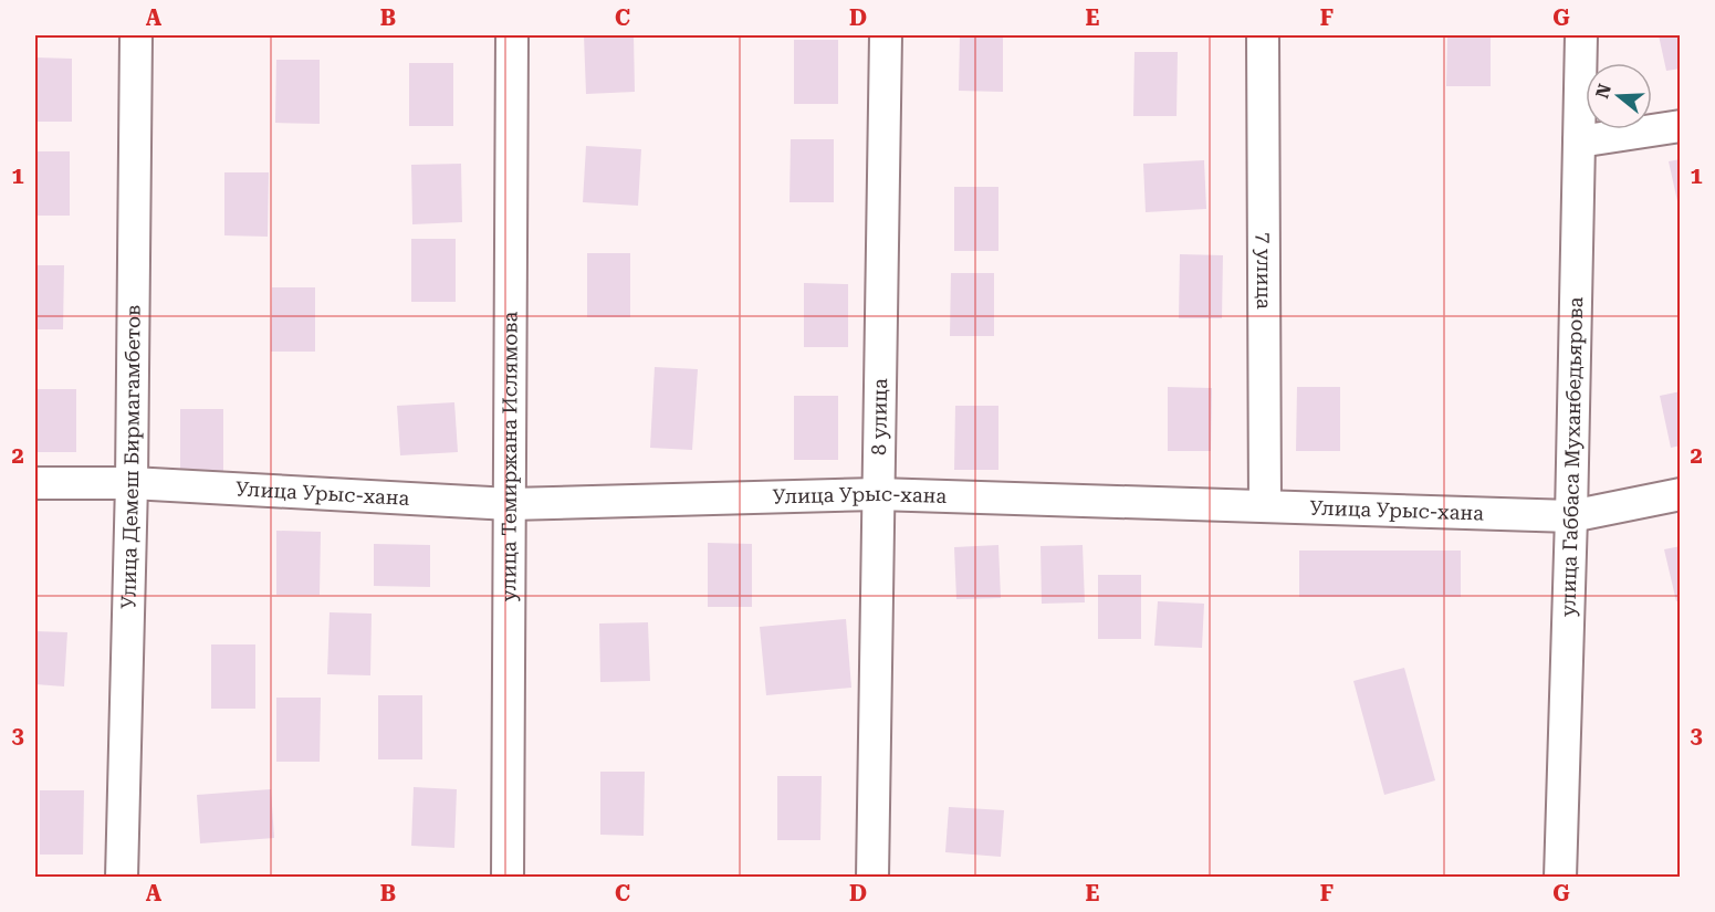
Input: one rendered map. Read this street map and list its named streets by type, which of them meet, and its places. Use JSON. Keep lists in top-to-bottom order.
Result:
{
  "streets": {
    "street": [
      "7 улица",
      "8 улица",
      "Улица Демеш Бирмагамбетов",
      "улица Темиржана Ислямова",
      "улица Габбаса Муханбедьярова",
      "Улица Урыс-хана"
    ]
  },
  "crossings": [
    ["7 улица", "Улица Урыс-хана"],
    ["8 улица", "Улица Урыс-хана"],
    ["Улица Демеш Бирмагамбетов", "Улица Урыс-хана"],
    ["улица Темиржана Ислямова", "Улица Урыс-хана"],
    ["улица Габбаса Муханбедьярова", "Улица Урыс-хана"]
  ],
  "north": "left",
  "grid": {
    "columns": [
      "A",
      "B",
      "C",
      "D",
      "E",
      "F",
      "G"
    ],
    "rows": ["1", "2", "3"]
  }
}
